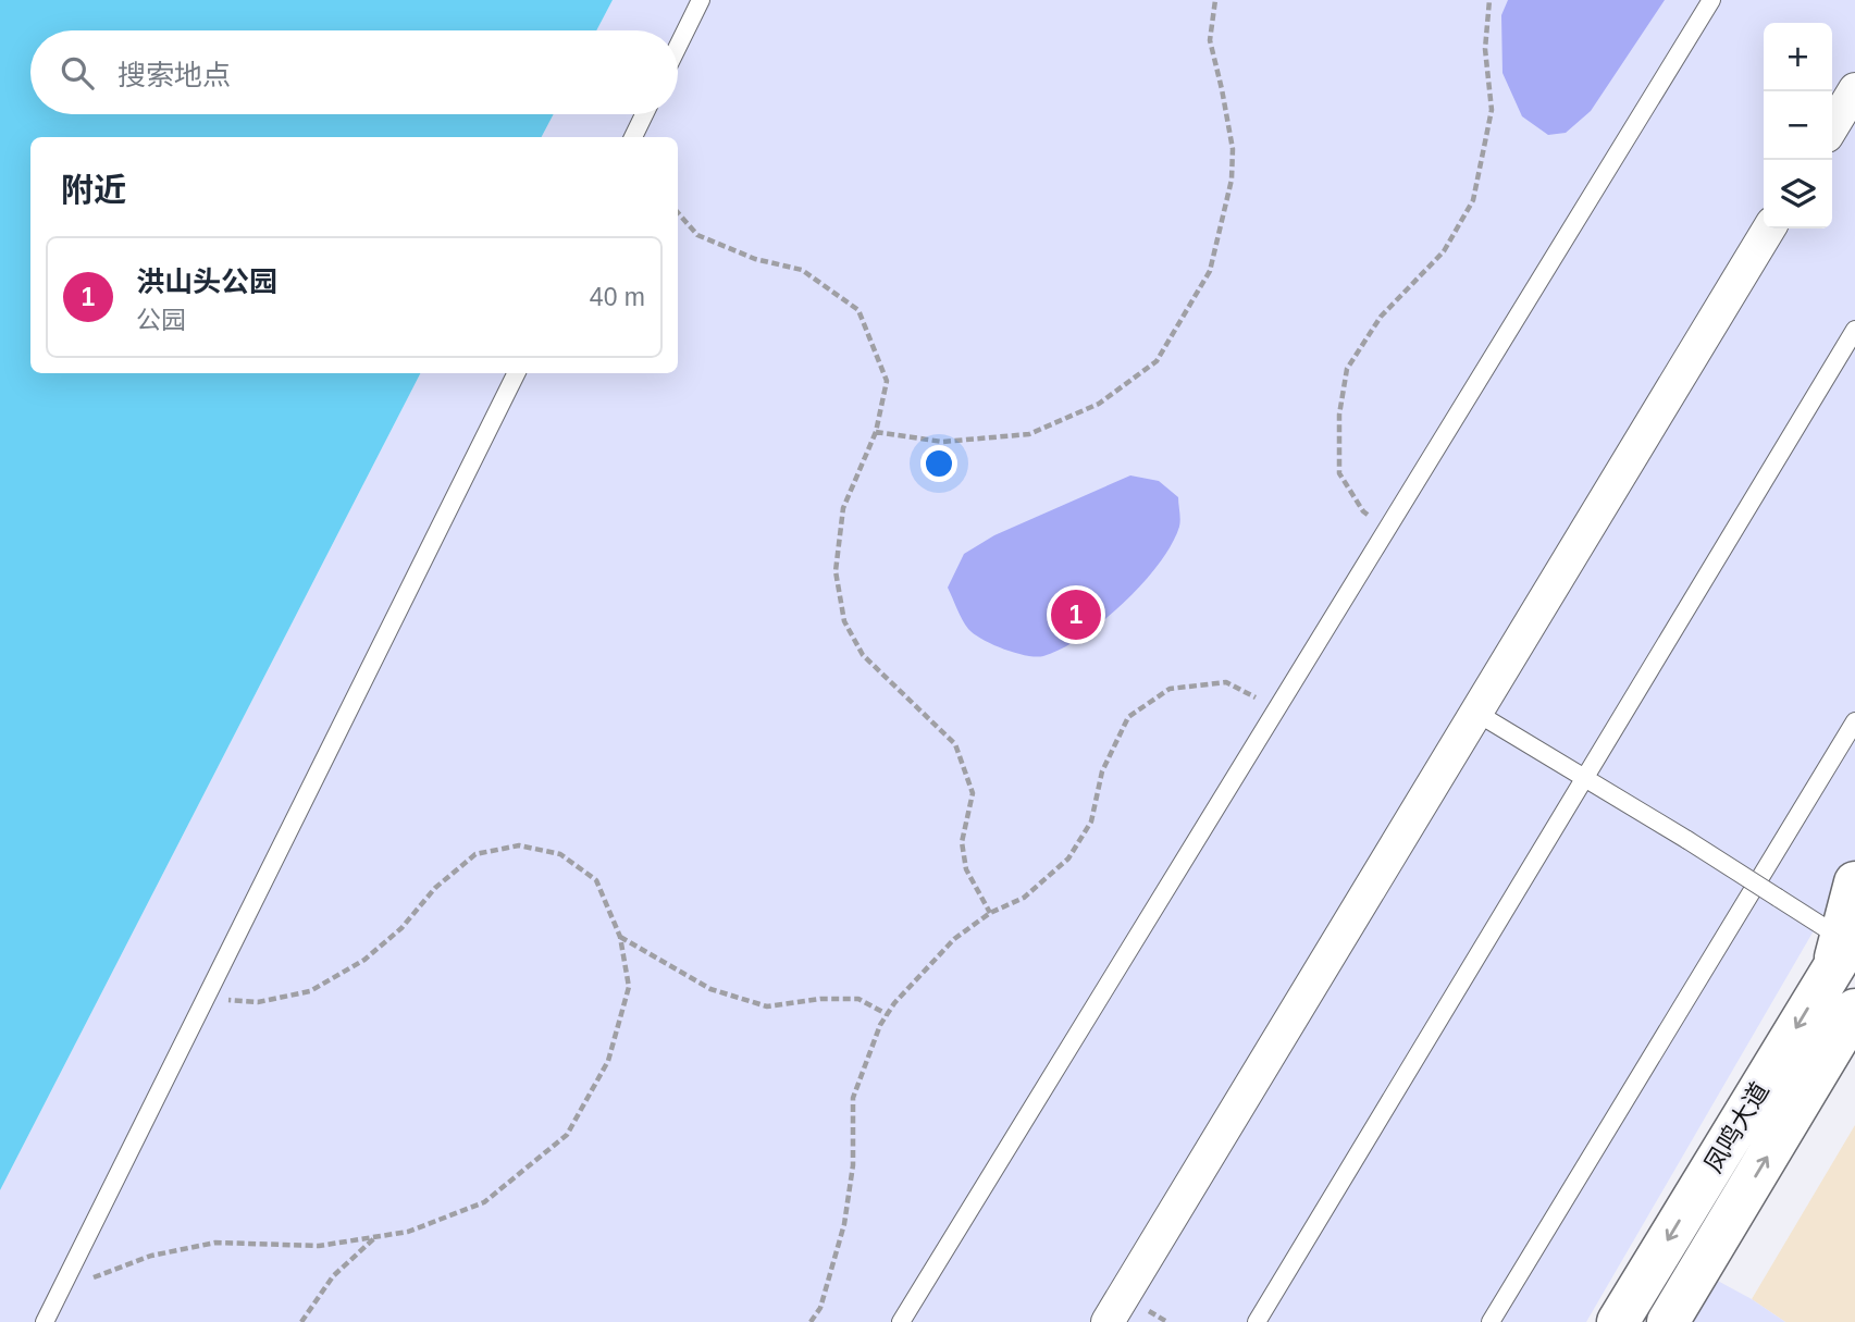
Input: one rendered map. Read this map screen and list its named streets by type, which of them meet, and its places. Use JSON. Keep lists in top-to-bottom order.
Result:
{
  "streets": {
    "main road": ["凤鸣大道"]
  },
  "page": {
    "map_buttons": ["+", "−"],
    "search": "搜索地点",
    "heading": "附近",
    "list": [
      {
        "mark": "1",
        "name": "洪山头公园",
        "note": "公园",
        "value": "40 m"
      }
    ],
    "pins": "1"
  }
}
